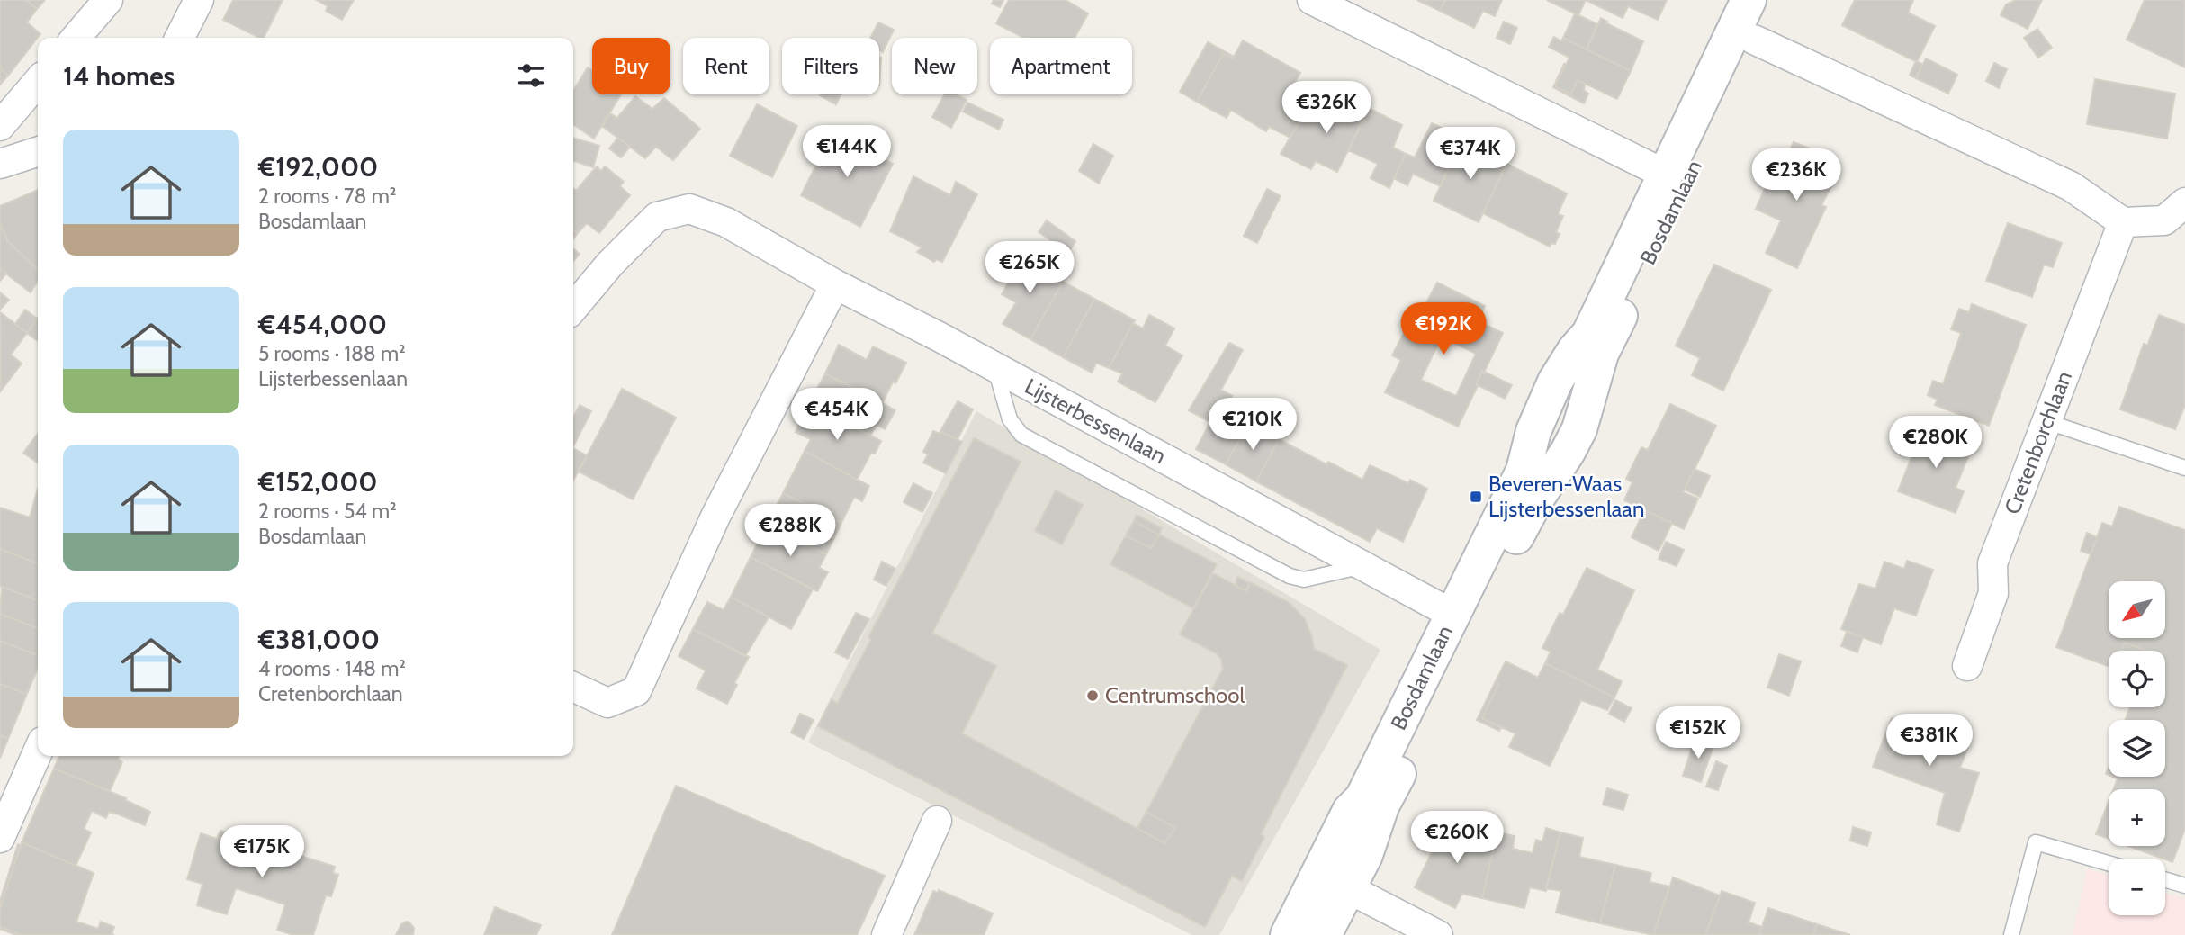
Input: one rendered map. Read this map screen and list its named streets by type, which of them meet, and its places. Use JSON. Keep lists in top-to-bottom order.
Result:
{
  "streets": {
    "street": ["Bosdamlaan", "Lijsterbessenlaan", "Cretenborchlaan"]
  },
  "crossings": [
    ["Bosdamlaan", "Lijsterbessenlaan"]
  ],
  "places": {
    "transit": ["Beveren-Waas Lijsterbessenlaan"],
    "other": ["Centrumschool"]
  },
  "north": "bottom left",
  "page": {
    "chip": [
      "Buy",
      "Rent",
      "Filters",
      "New",
      "Apartment"
    ],
    "heading": "14 homes",
    "price": [
      "€326K",
      "€144K",
      "€374K",
      "€236K",
      "€265K",
      "€192K",
      "€454K",
      "€210K",
      "€280K",
      "€288K",
      "€152K",
      "€381K",
      "€260K",
      "€175K"
    ],
    "list": [
      {
        "name": "€192,000",
        "note": "2 rooms · 78 m² · Bosdamlaan"
      },
      {
        "name": "€454,000",
        "note": "5 rooms · 188 m² · Lijsterbessenlaan"
      },
      {
        "name": "€152,000",
        "note": "2 rooms · 54 m² · Bosdamlaan"
      },
      {
        "name": "€381,000",
        "note": "4 rooms · 148 m² · Cretenborchlaan"
      }
    ],
    "map_buttons": ["+", "−"]
  }
}
